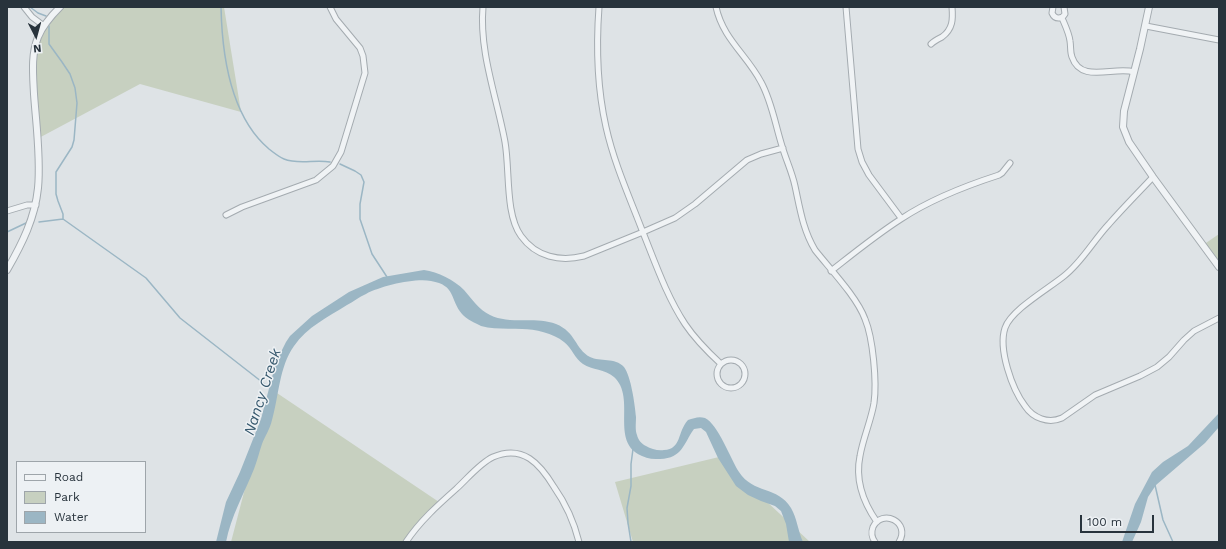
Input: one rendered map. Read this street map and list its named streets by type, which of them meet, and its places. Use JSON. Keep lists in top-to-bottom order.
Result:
{
  "water": ["Nancy Creek"],
  "legend": ["Road", "Park", "Water"],
  "scale_bar": "100 m",
  "north": "bottom"
}
